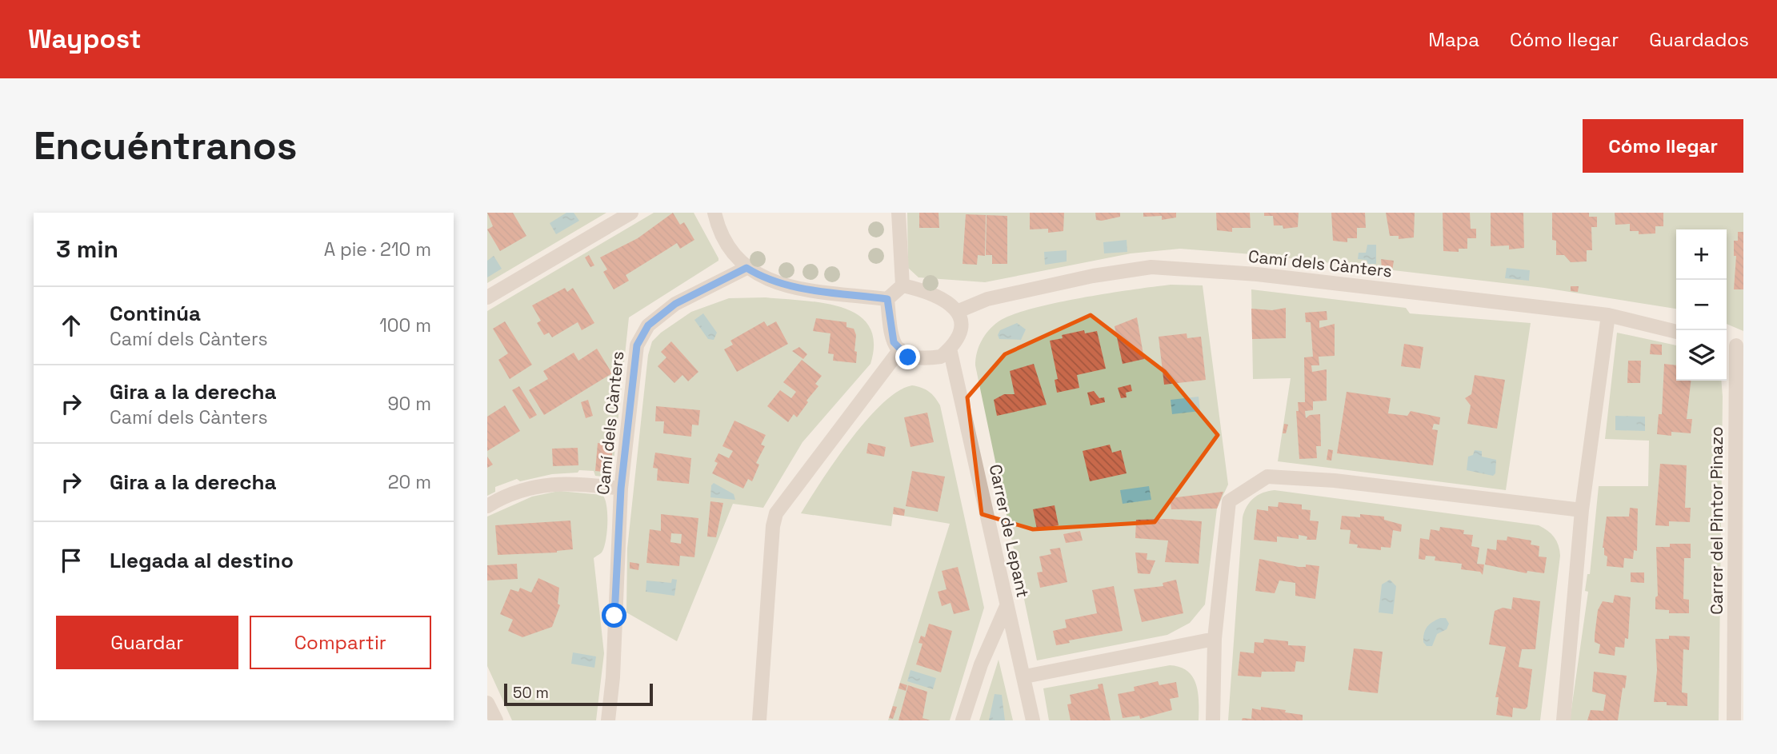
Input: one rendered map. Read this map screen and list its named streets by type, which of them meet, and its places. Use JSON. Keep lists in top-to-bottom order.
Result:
{
  "streets": {
    "street": ["Camí dels Cànters", "Carrer del Pintor Pinazo", "Carrer de Lepant"]
  },
  "crossings": [
    ["Camí dels Cànters", "Carrer de Lepant"]
  ],
  "scale_bar": "50 m",
  "page": {
    "header": "Waypost",
    "nav": ["Mapa", "Cómo llegar", "Guardados"],
    "buttons": [
      "Cómo llegar",
      ["Guardar", "Compartir"]
    ],
    "title": "Encuéntranos",
    "heading": ["3 min", "A pie · 210 m"],
    "map_buttons": ["+", "−"],
    "list": [
      ["Continúa", "Camí dels Cànters", "100 m"],
      ["Gira a la derecha", "Camí dels Cànters", "90 m"],
      ["Gira a la derecha", "20 m"],
      "Llegada al destino"
    ],
    "scale": "50 m"
  }
}
